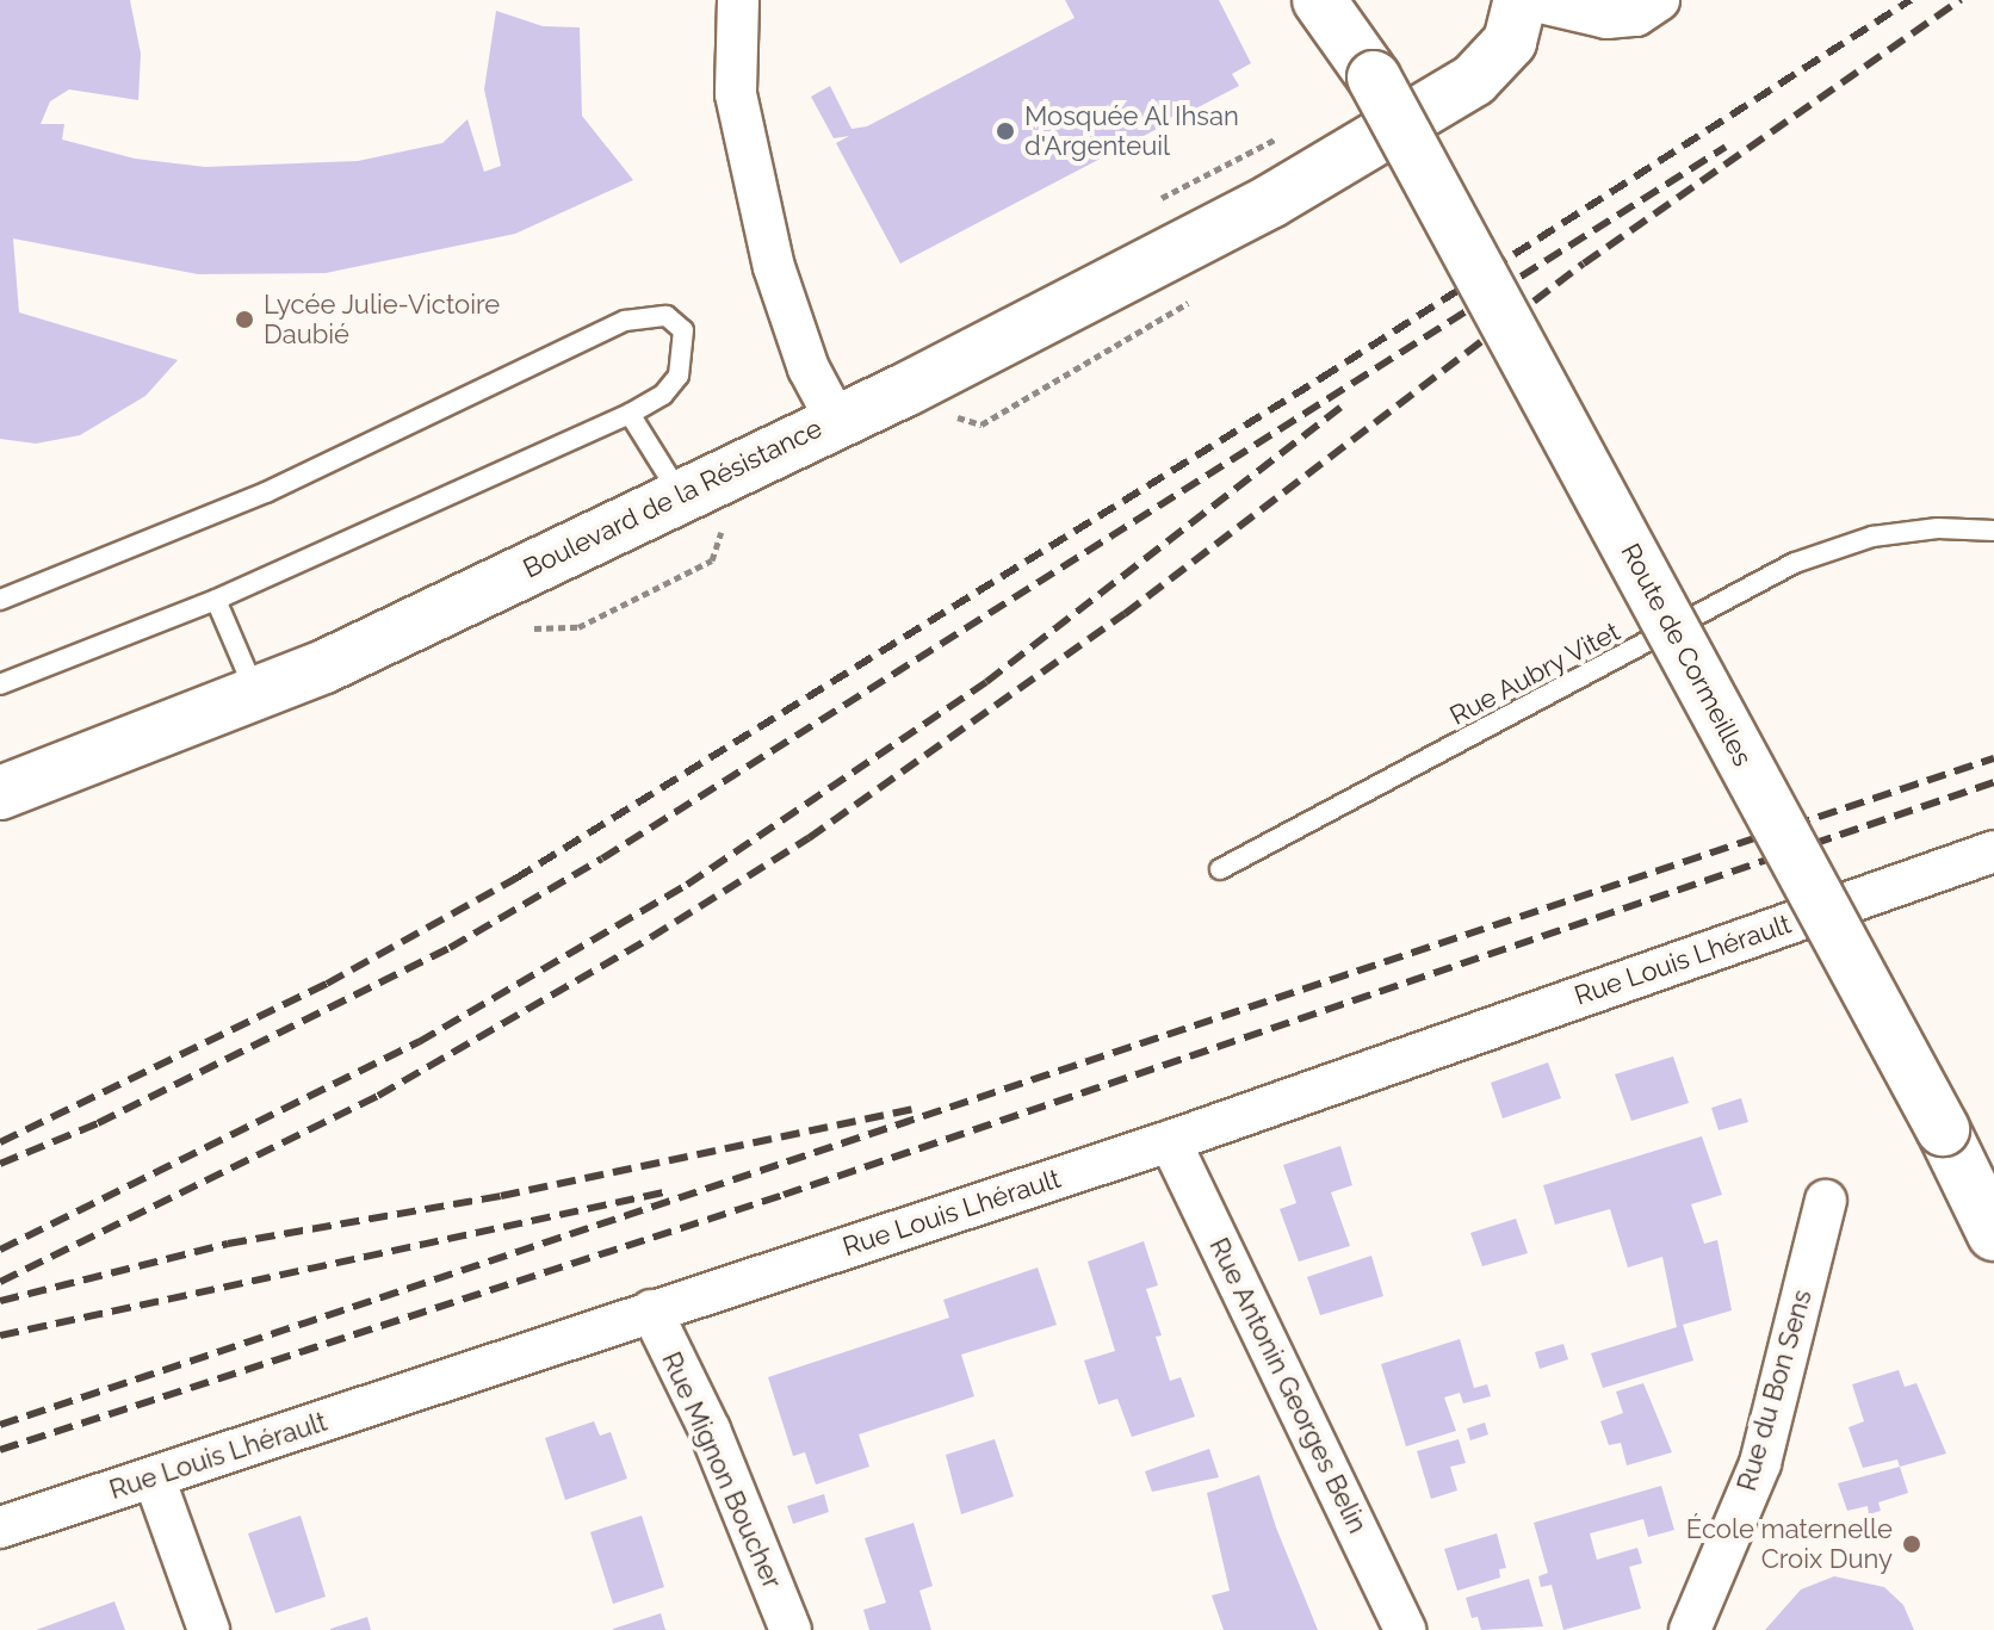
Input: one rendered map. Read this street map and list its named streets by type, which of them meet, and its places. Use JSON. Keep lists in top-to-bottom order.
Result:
{
  "streets": {
    "main road": ["Boulevard de la Résistance", "Route de Cormeilles"],
    "street": [
      "Rue Louis Lhérault",
      "Rue Antonin Georges Belin",
      "Rue du Bon Sens",
      "Rue Mignon Boucher"
    ],
    "lane": ["Rue Aubry Vitet"]
  },
  "crossings": [
    ["Rue Louis Lhérault", "Rue Antonin Georges Belin"],
    ["Rue Louis Lhérault", "Rue Mignon Boucher"]
  ],
  "places": ["Mosquée Al Ihsan d'Argenteuil", "Lycée Julie-Victoire Daubié", "École maternelle Croix Duny"]
}
